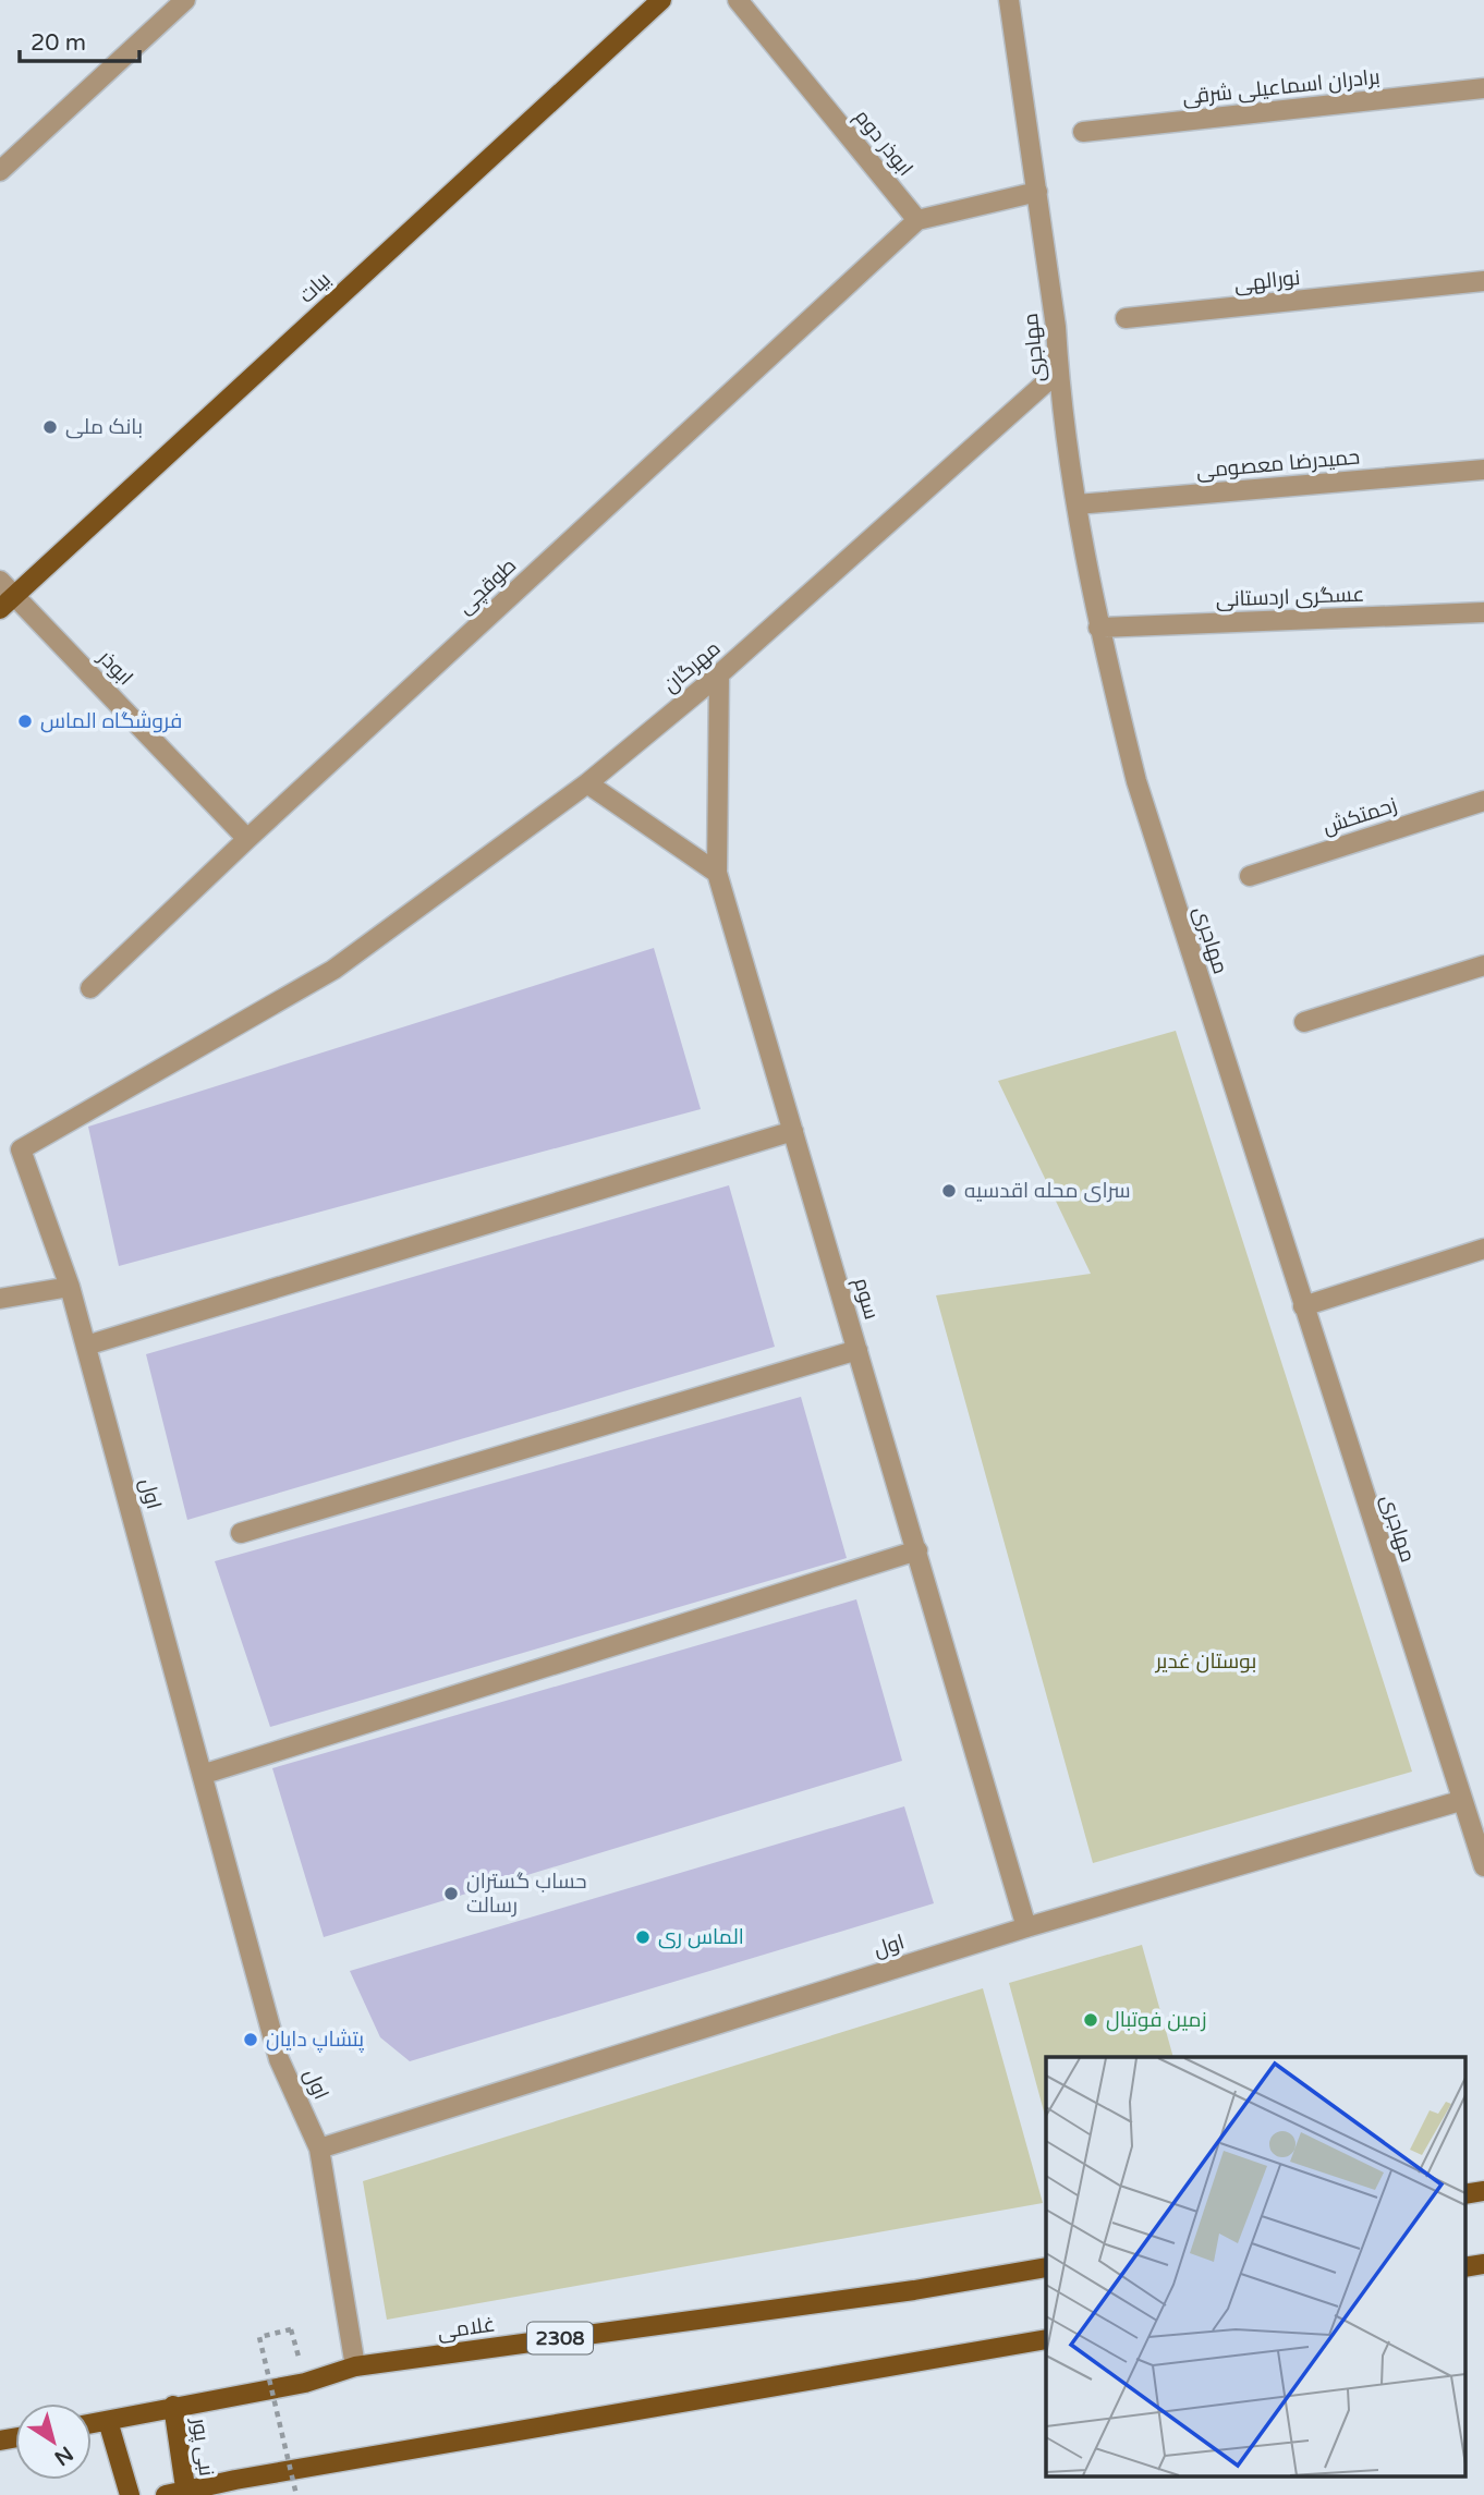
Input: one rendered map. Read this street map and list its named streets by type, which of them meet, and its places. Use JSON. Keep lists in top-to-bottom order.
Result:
{
  "streets": {
    "main road": [
      "بیات",
      "غلامی",
      "2308",
      "نبی پور"
    ],
    "street": [
      "برادران اسماعیلی شرقی",
      "ابوذر دوم",
      "نورالهی",
      "مهاجری",
      "حمیدرضا معصومی",
      "طوقچی",
      "عسگری اردستانی",
      "مهرگان",
      "ابوذر",
      "زحمتکش",
      "سوم",
      "اول"
    ]
  },
  "crossings": [
    ["ابوذر دوم", "طوقچی"],
    ["بیات", "ابوذر"],
    ["مهاجری", "حمیدرضا معصومی"],
    ["مهاجری", "عسگری اردستانی"],
    ["مهاجری", "مهرگان"],
    ["مهاجری", "اول"],
    ["طوقچی", "ابوذر"],
    ["مهرگان", "سوم"],
    ["مهرگان", "اول"],
    ["سوم", "اول"],
    ["غلامی", "نبی پور"]
  ],
  "parks": ["بوستان غدیر"],
  "places": [
    "بانک ملی",
    "فروشگاه الماس",
    "سرای محله اقدسیه",
    "حساب گستران رسالت",
    "الماس ری",
    "زمین فوتبال",
    "پتشاپ دایان"
  ],
  "scale_bar": "20 m",
  "north": "bottom right"
}
